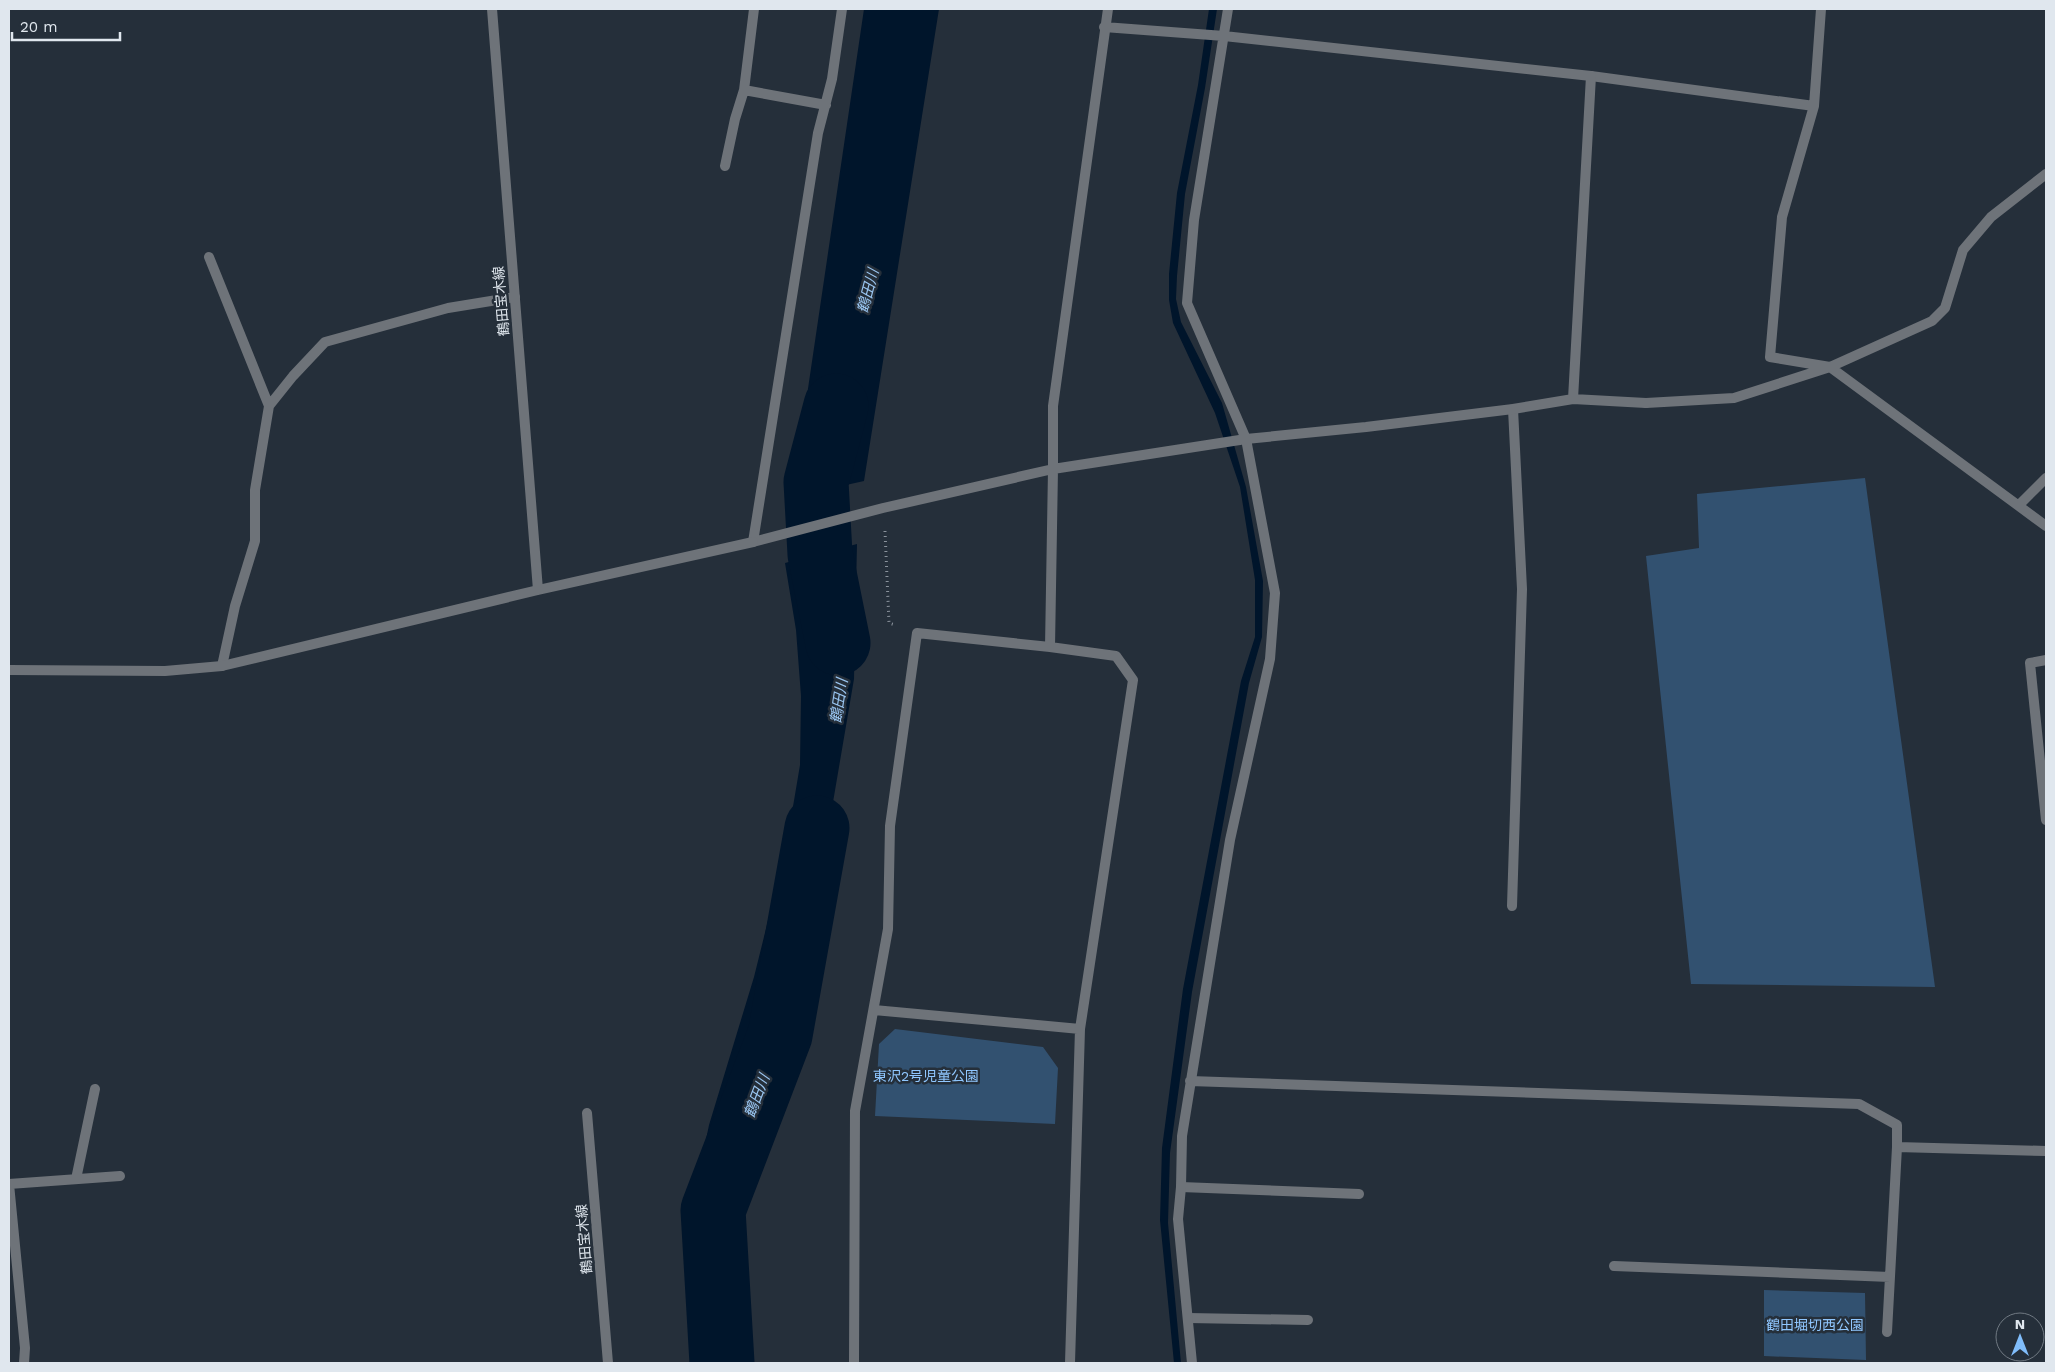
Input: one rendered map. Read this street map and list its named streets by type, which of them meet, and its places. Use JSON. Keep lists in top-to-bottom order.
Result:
{
  "streets": {
    "street": ["鶴田宝木線"]
  },
  "water": ["鶴田川"],
  "parks": ["東沢2号児童公園", "鶴田堀切西公園"],
  "scale_bar": "20 m",
  "north": "top"
}
